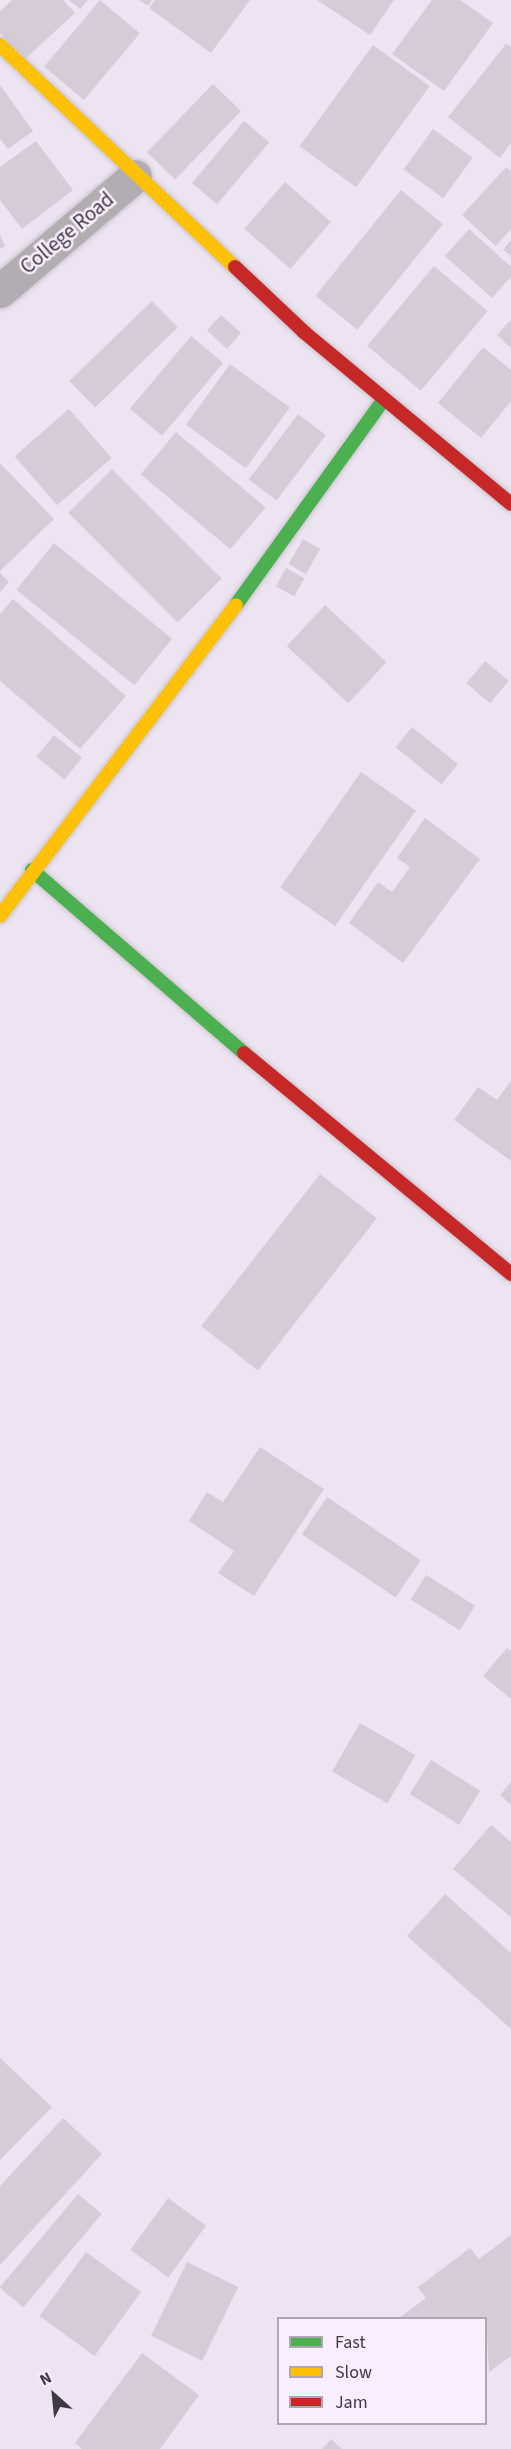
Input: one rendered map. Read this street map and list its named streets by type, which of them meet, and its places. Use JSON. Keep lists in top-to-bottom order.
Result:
{
  "streets": {
    "street": ["College Road"]
  },
  "legend": ["Fast", "Slow", "Jam"],
  "north": "top left"
}
